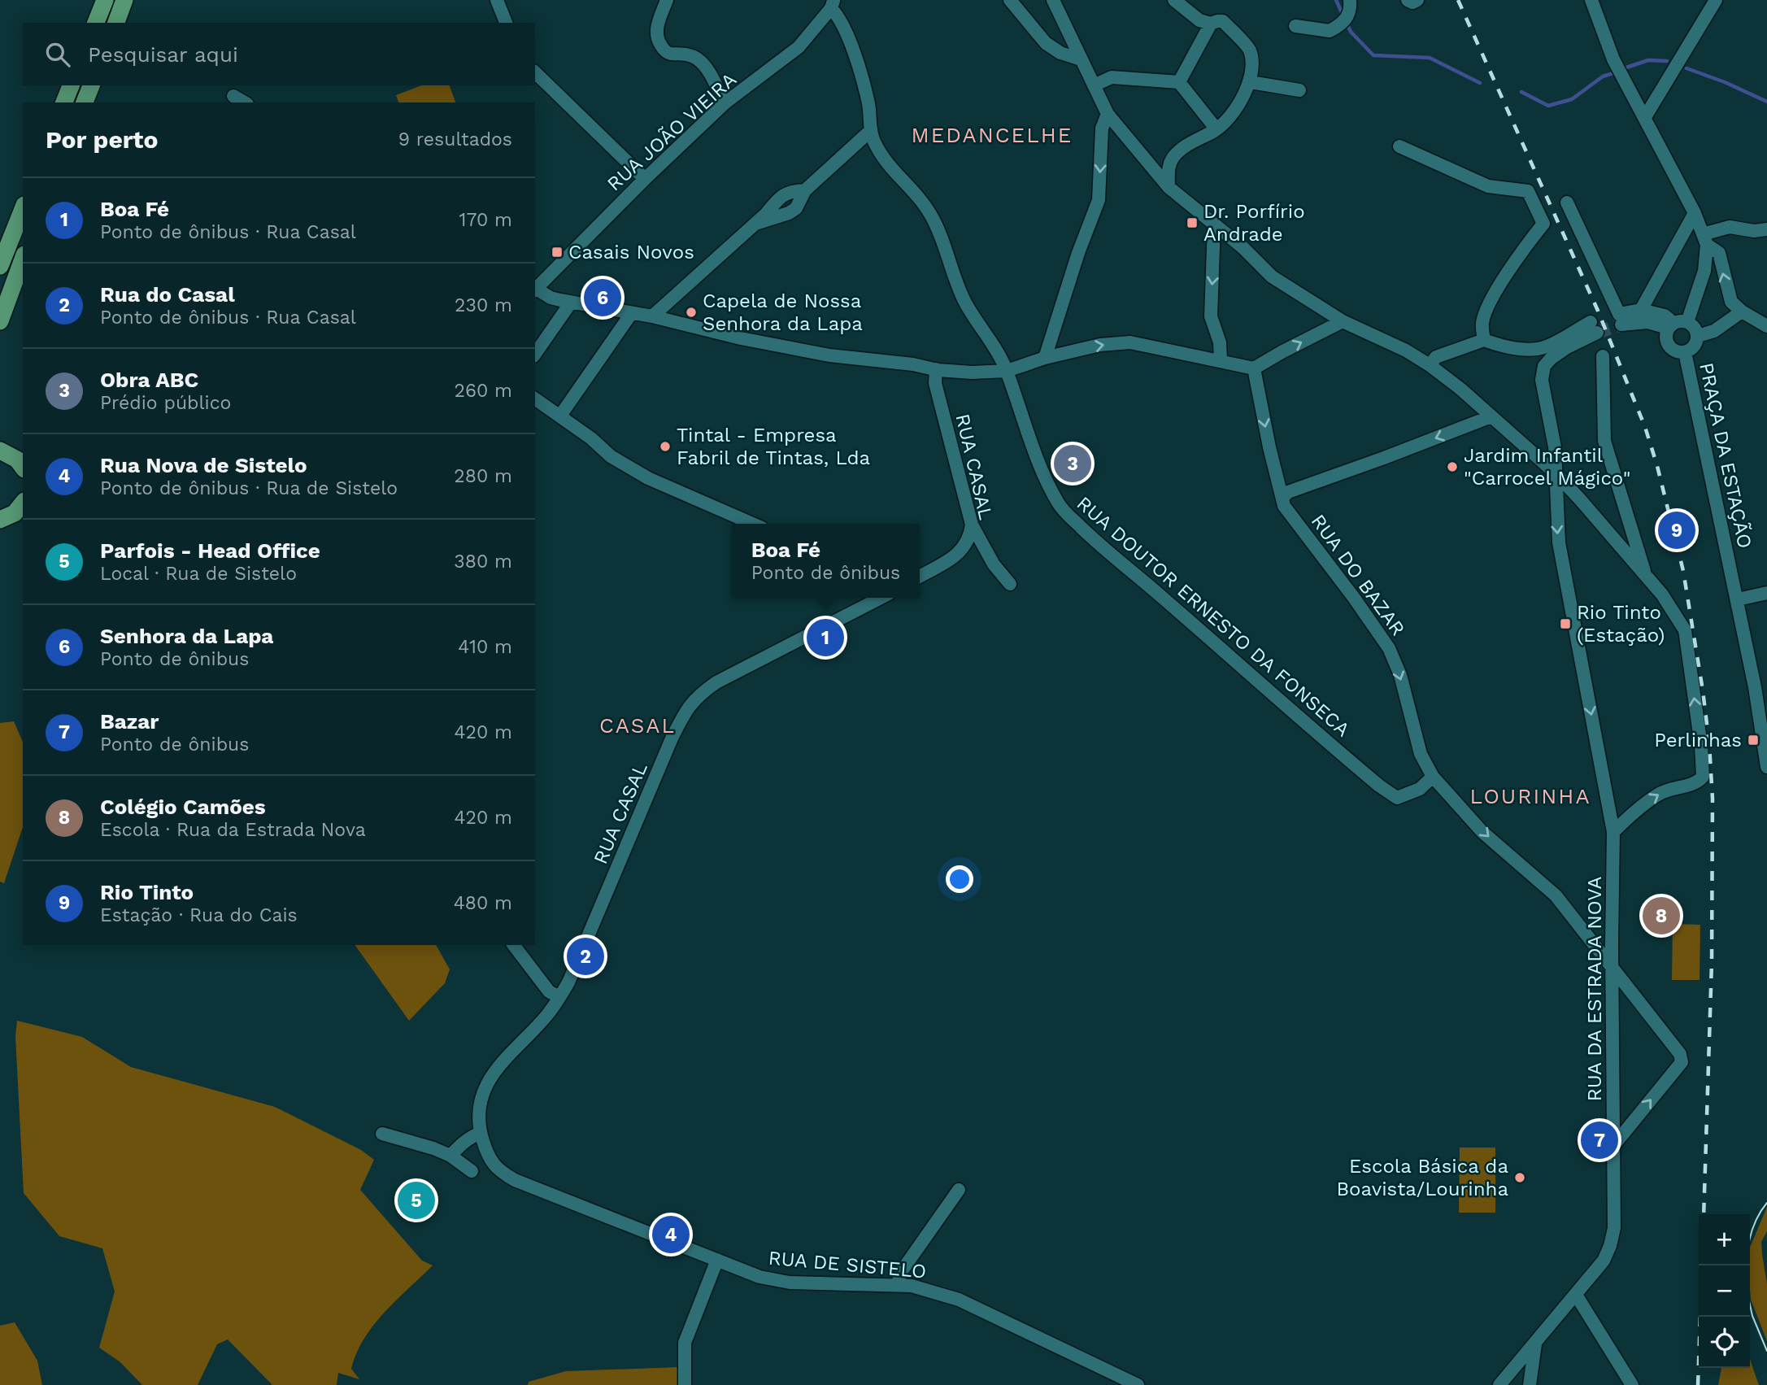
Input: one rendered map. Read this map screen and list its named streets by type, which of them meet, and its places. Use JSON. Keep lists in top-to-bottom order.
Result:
{
  "streets": {
    "street": [
      "RUA JOÃO VIEIRA",
      "PRAÇA DA ESTAÇÃO",
      "RUA CASAL",
      "RUA DO BAZAR",
      "RUA DOUTOR ERNESTO DA FONSECA",
      "RUA DA ESTRADA NOVA",
      "RUA DE SISTELO"
    ]
  },
  "crossings": [
    ["RUA JOÃO VIEIRA", "RUA DOUTOR ERNESTO DA FONSECA"],
    ["RUA CASAL", "RUA DE SISTELO"],
    ["RUA DO BAZAR", "RUA DOUTOR ERNESTO DA FONSECA"],
    ["RUA DO BAZAR", "RUA DA ESTRADA NOVA"]
  ],
  "districts": ["MEDANCELHE", "CASAL", "LOURINHA"],
  "places": {
    "transit": [
      "Dr. Porfírio Andrade",
      "Casais Novos",
      "Rio Tinto (Estação)",
      "Perlinhas"
    ],
    "other": [
      "Capela de Nossa Senhora da Lapa",
      "Tintal - Empresa Fabril de Tintas, Lda",
      "Jardim Infantil \"Carrocel Mágico\"",
      "Escola Básica da Boavista/Lourinha"
    ]
  },
  "page": {
    "search": "Pesquisar aqui",
    "heading": ["Por perto", "9 resultados"],
    "list": [
      {
        "mark": "1",
        "name": "Boa Fé",
        "note": "Ponto de ônibus · Rua Casal",
        "value": "170 m"
      },
      {
        "mark": "2",
        "name": "Rua do Casal",
        "note": "Ponto de ônibus · Rua Casal",
        "value": "230 m"
      },
      {
        "mark": "3",
        "name": "Obra ABC",
        "note": "Prédio público",
        "value": "260 m"
      },
      {
        "mark": "4",
        "name": "Rua Nova de Sistelo",
        "note": "Ponto de ônibus · Rua de Sistelo",
        "value": "280 m"
      },
      {
        "mark": "5",
        "name": "Parfois - Head Office",
        "note": "Local · Rua de Sistelo",
        "value": "380 m"
      },
      {
        "mark": "6",
        "name": "Senhora da Lapa",
        "note": "Ponto de ônibus",
        "value": "410 m"
      },
      {
        "mark": "7",
        "name": "Bazar",
        "note": "Ponto de ônibus",
        "value": "420 m"
      },
      {
        "mark": "8",
        "name": "Colégio Camões",
        "note": "Escola · Rua da Estrada Nova",
        "value": "420 m"
      },
      {
        "mark": "9",
        "name": "Rio Tinto",
        "note": "Estação · Rua do Cais",
        "value": "480 m"
      }
    ],
    "pins": [
      "6",
      "3",
      "9",
      "1",
      "8",
      "2",
      "7",
      "5",
      "4"
    ],
    "popup": ["Boa Fé", "Ponto de ônibus"],
    "map_buttons": ["+", "−"]
  }
}
